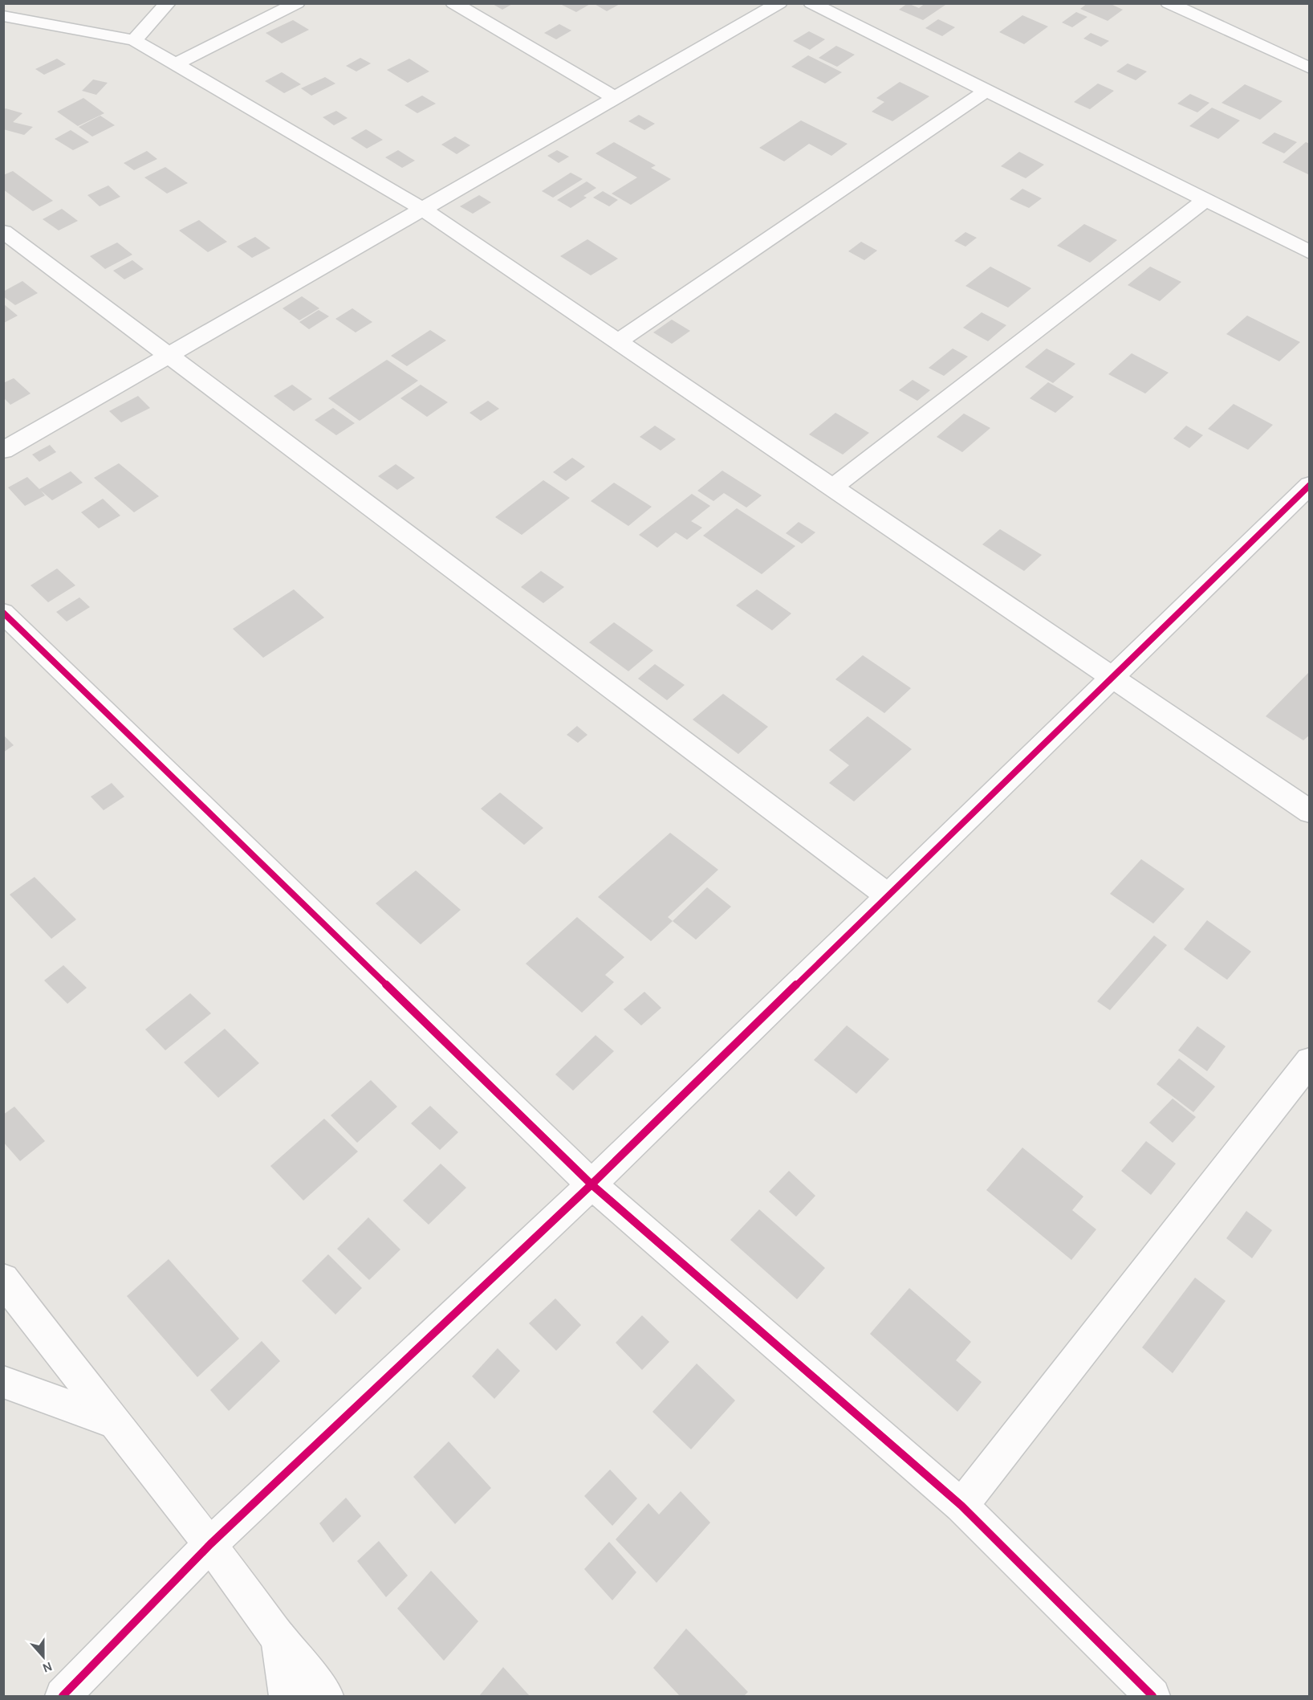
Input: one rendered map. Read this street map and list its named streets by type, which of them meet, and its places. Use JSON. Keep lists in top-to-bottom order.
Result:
{
  "north": "bottom"
}
